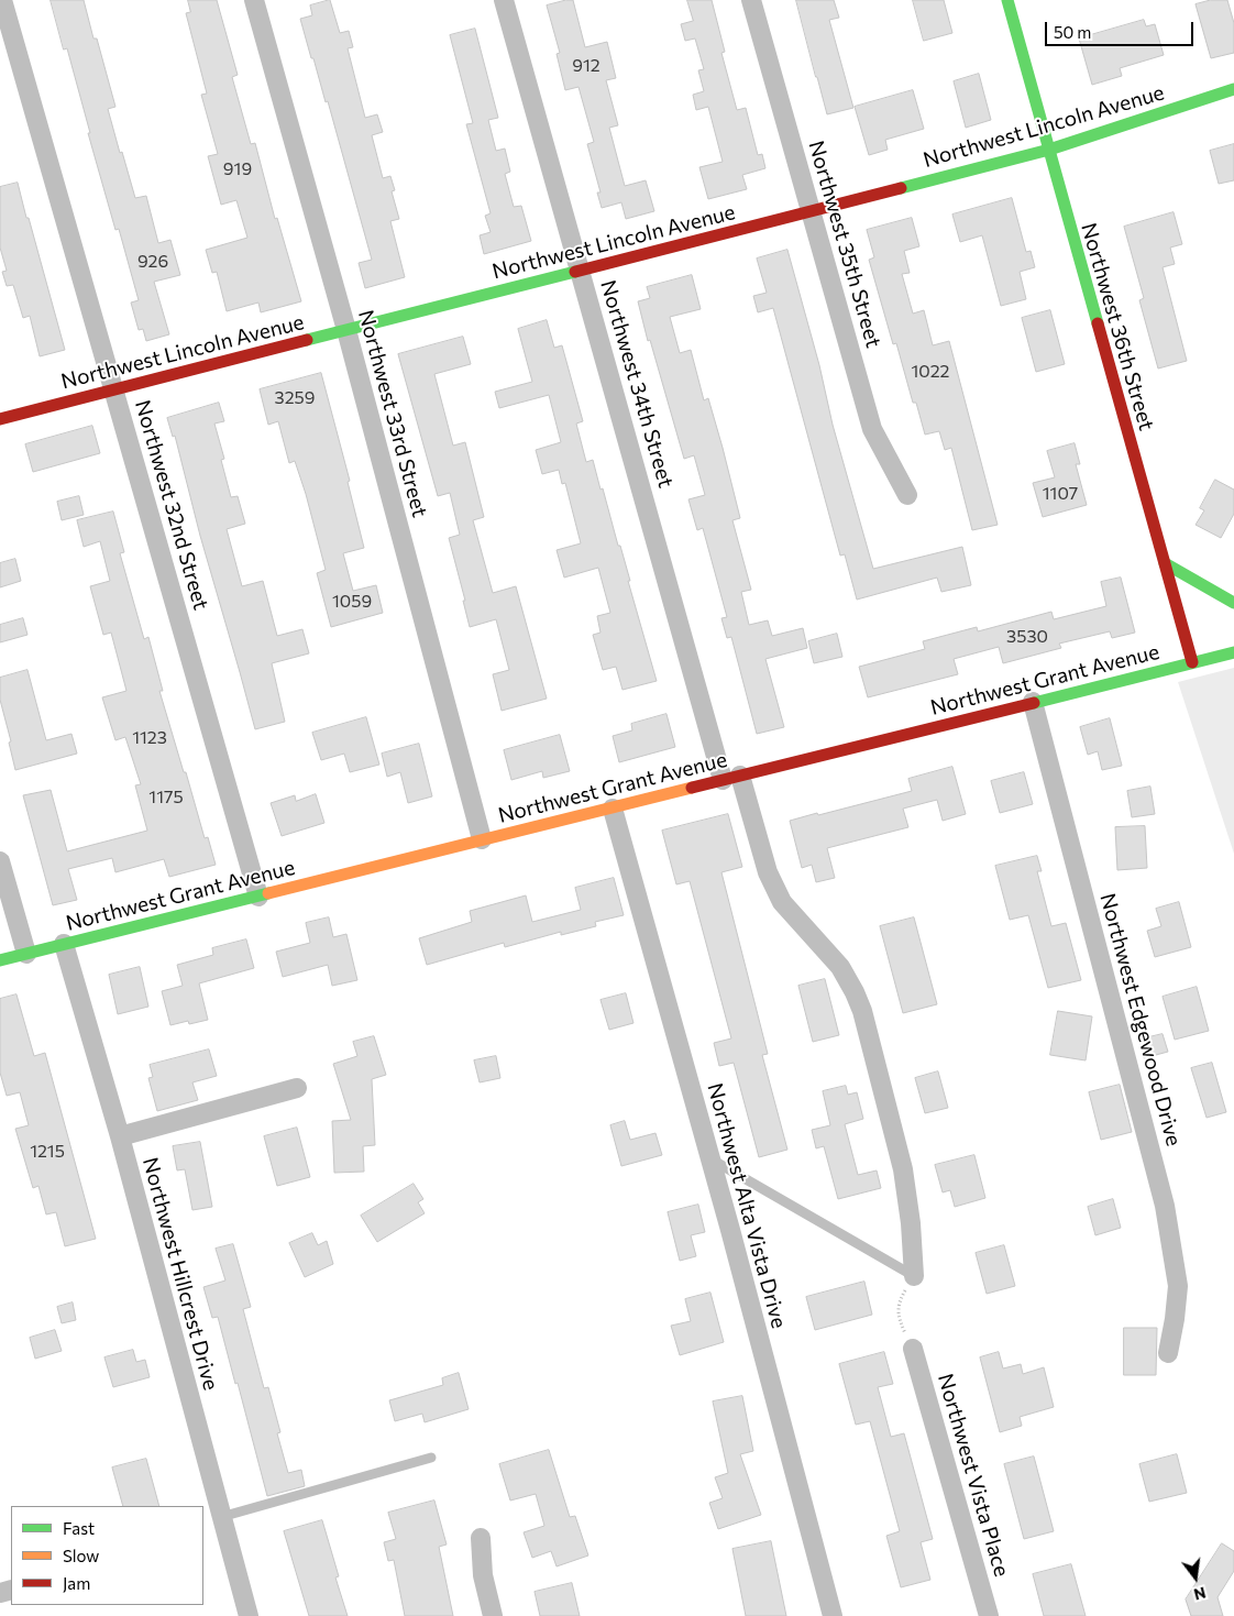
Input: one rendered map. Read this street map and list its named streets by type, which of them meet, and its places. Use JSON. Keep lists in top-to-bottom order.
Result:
{
  "streets": {
    "street": [
      "Northwest Lincoln Avenue",
      "Northwest 35th Street",
      "Northwest 36th Street",
      "Northwest 34th Street",
      "Northwest 33rd Street",
      "Northwest 32nd Street",
      "Northwest Grant Avenue",
      "Northwest Edgewood Drive",
      "Northwest Alta Vista Drive",
      "Northwest Hillcrest Drive",
      "Northwest Vista Place"
    ]
  },
  "crossings": [
    ["Northwest Lincoln Avenue", "Northwest 35th Street"],
    ["Northwest Lincoln Avenue", "Northwest 36th Street"],
    ["Northwest Lincoln Avenue", "Northwest 34th Street"],
    ["Northwest Lincoln Avenue", "Northwest 33rd Street"],
    ["Northwest Lincoln Avenue", "Northwest 32nd Street"],
    ["Northwest 36th Street", "Northwest Grant Avenue"],
    ["Northwest 34th Street", "Northwest Grant Avenue"],
    ["Northwest 33rd Street", "Northwest Grant Avenue"],
    ["Northwest 32nd Street", "Northwest Grant Avenue"],
    ["Northwest Grant Avenue", "Northwest Edgewood Drive"],
    ["Northwest Grant Avenue", "Northwest Alta Vista Drive"],
    ["Northwest Grant Avenue", "Northwest Hillcrest Drive"]
  ],
  "house_numbers": [
    "912",
    "919",
    "926",
    "1022",
    "3259",
    "1107",
    "1059",
    "3530",
    "1123",
    "1175",
    "1215"
  ],
  "legend": ["Fast", "Slow", "Jam"],
  "scale_bar": "50 m",
  "north": "bottom"
}
